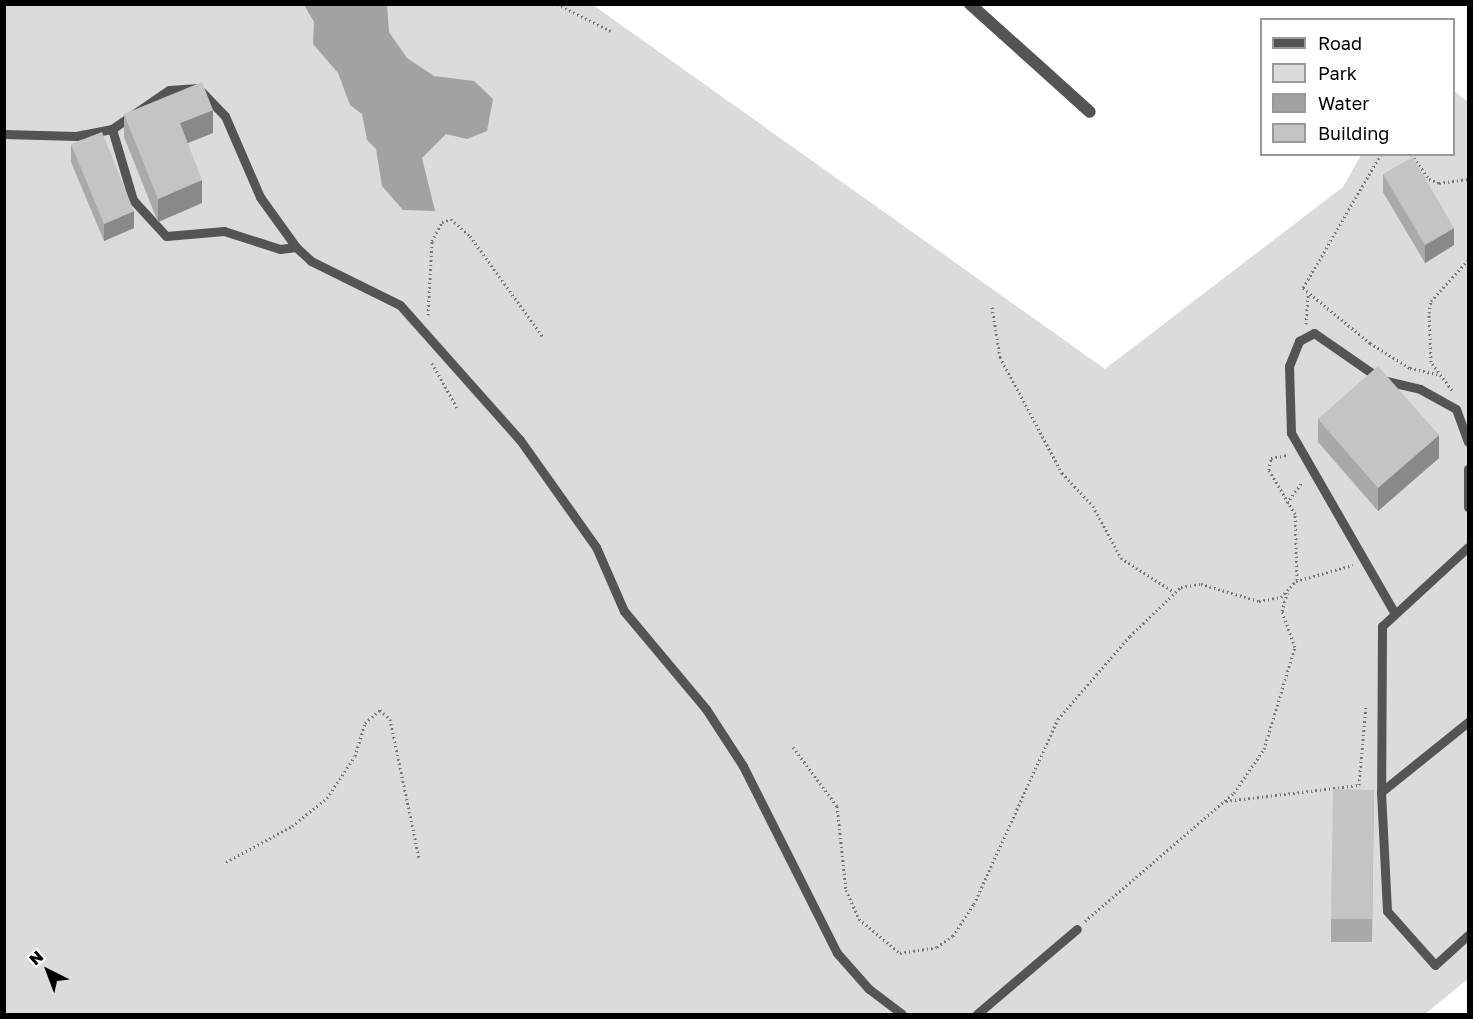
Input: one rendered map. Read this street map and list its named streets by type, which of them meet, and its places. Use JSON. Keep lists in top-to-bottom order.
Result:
{
  "legend": [
    "Road",
    "Park",
    "Water",
    "Building"
  ],
  "north": "top left"
}
